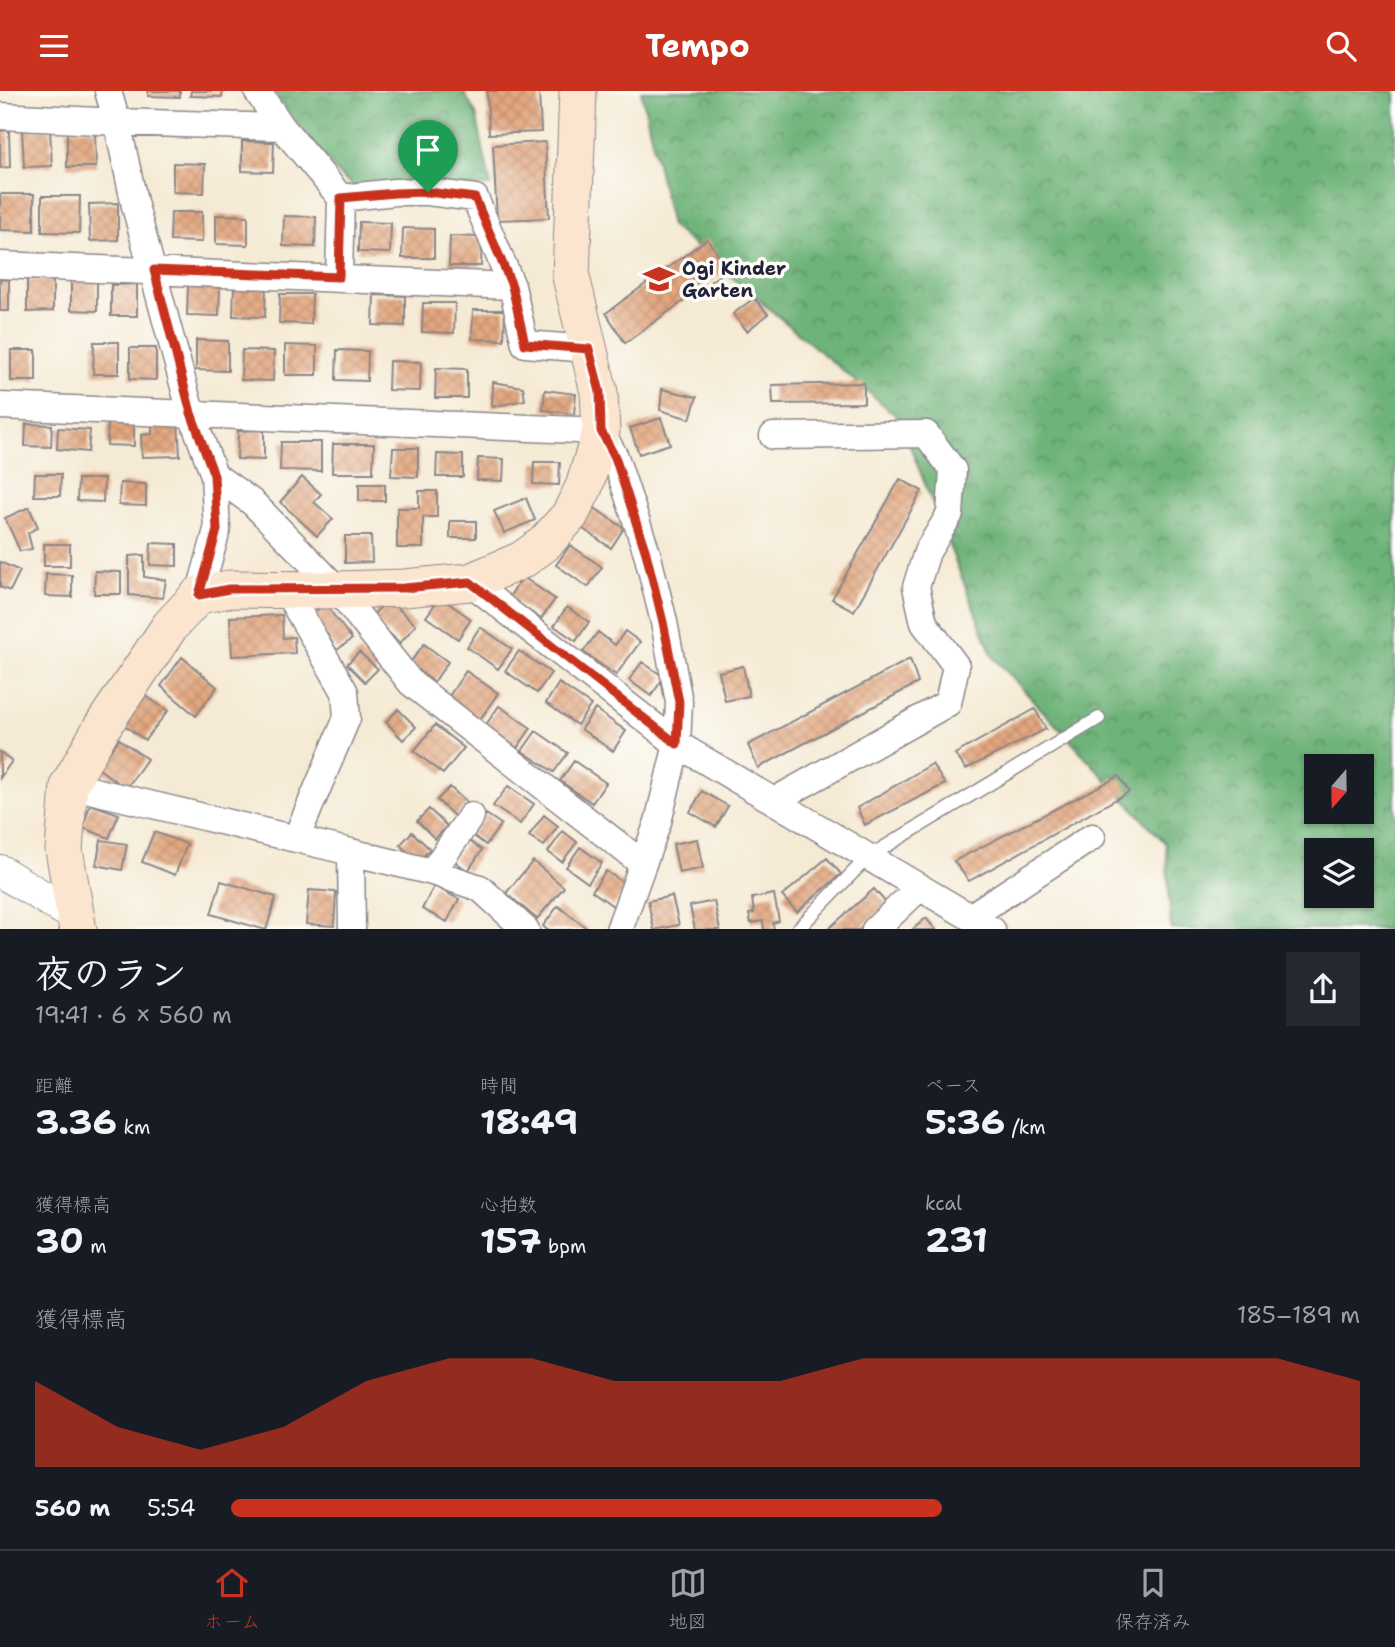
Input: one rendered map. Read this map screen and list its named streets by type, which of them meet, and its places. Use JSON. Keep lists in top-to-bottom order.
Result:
{
  "places": {
    "school or university": ["Ogi Kinder Garten"]
  },
  "north": "bottom",
  "page": {
    "header": "Tempo",
    "heading": ["夜のラン", "19:41 · 6 × 560 m"],
    "stats": [
      ["距離", "3.36 km"],
      ["時間", "18:49"],
      ["ペース", "5:36 /km"],
      ["獲得標高", "30 m"],
      ["心拍数", "157 bpm"],
      ["kcal", "231"]
    ],
    "chart": ["獲得標高", "185–189 m"],
    "list": [
      {
        "name": "560 m",
        "note": "5:54"
      }
    ],
    "tabs": ["ホーム", "地図", "保存済み"]
  }
}
